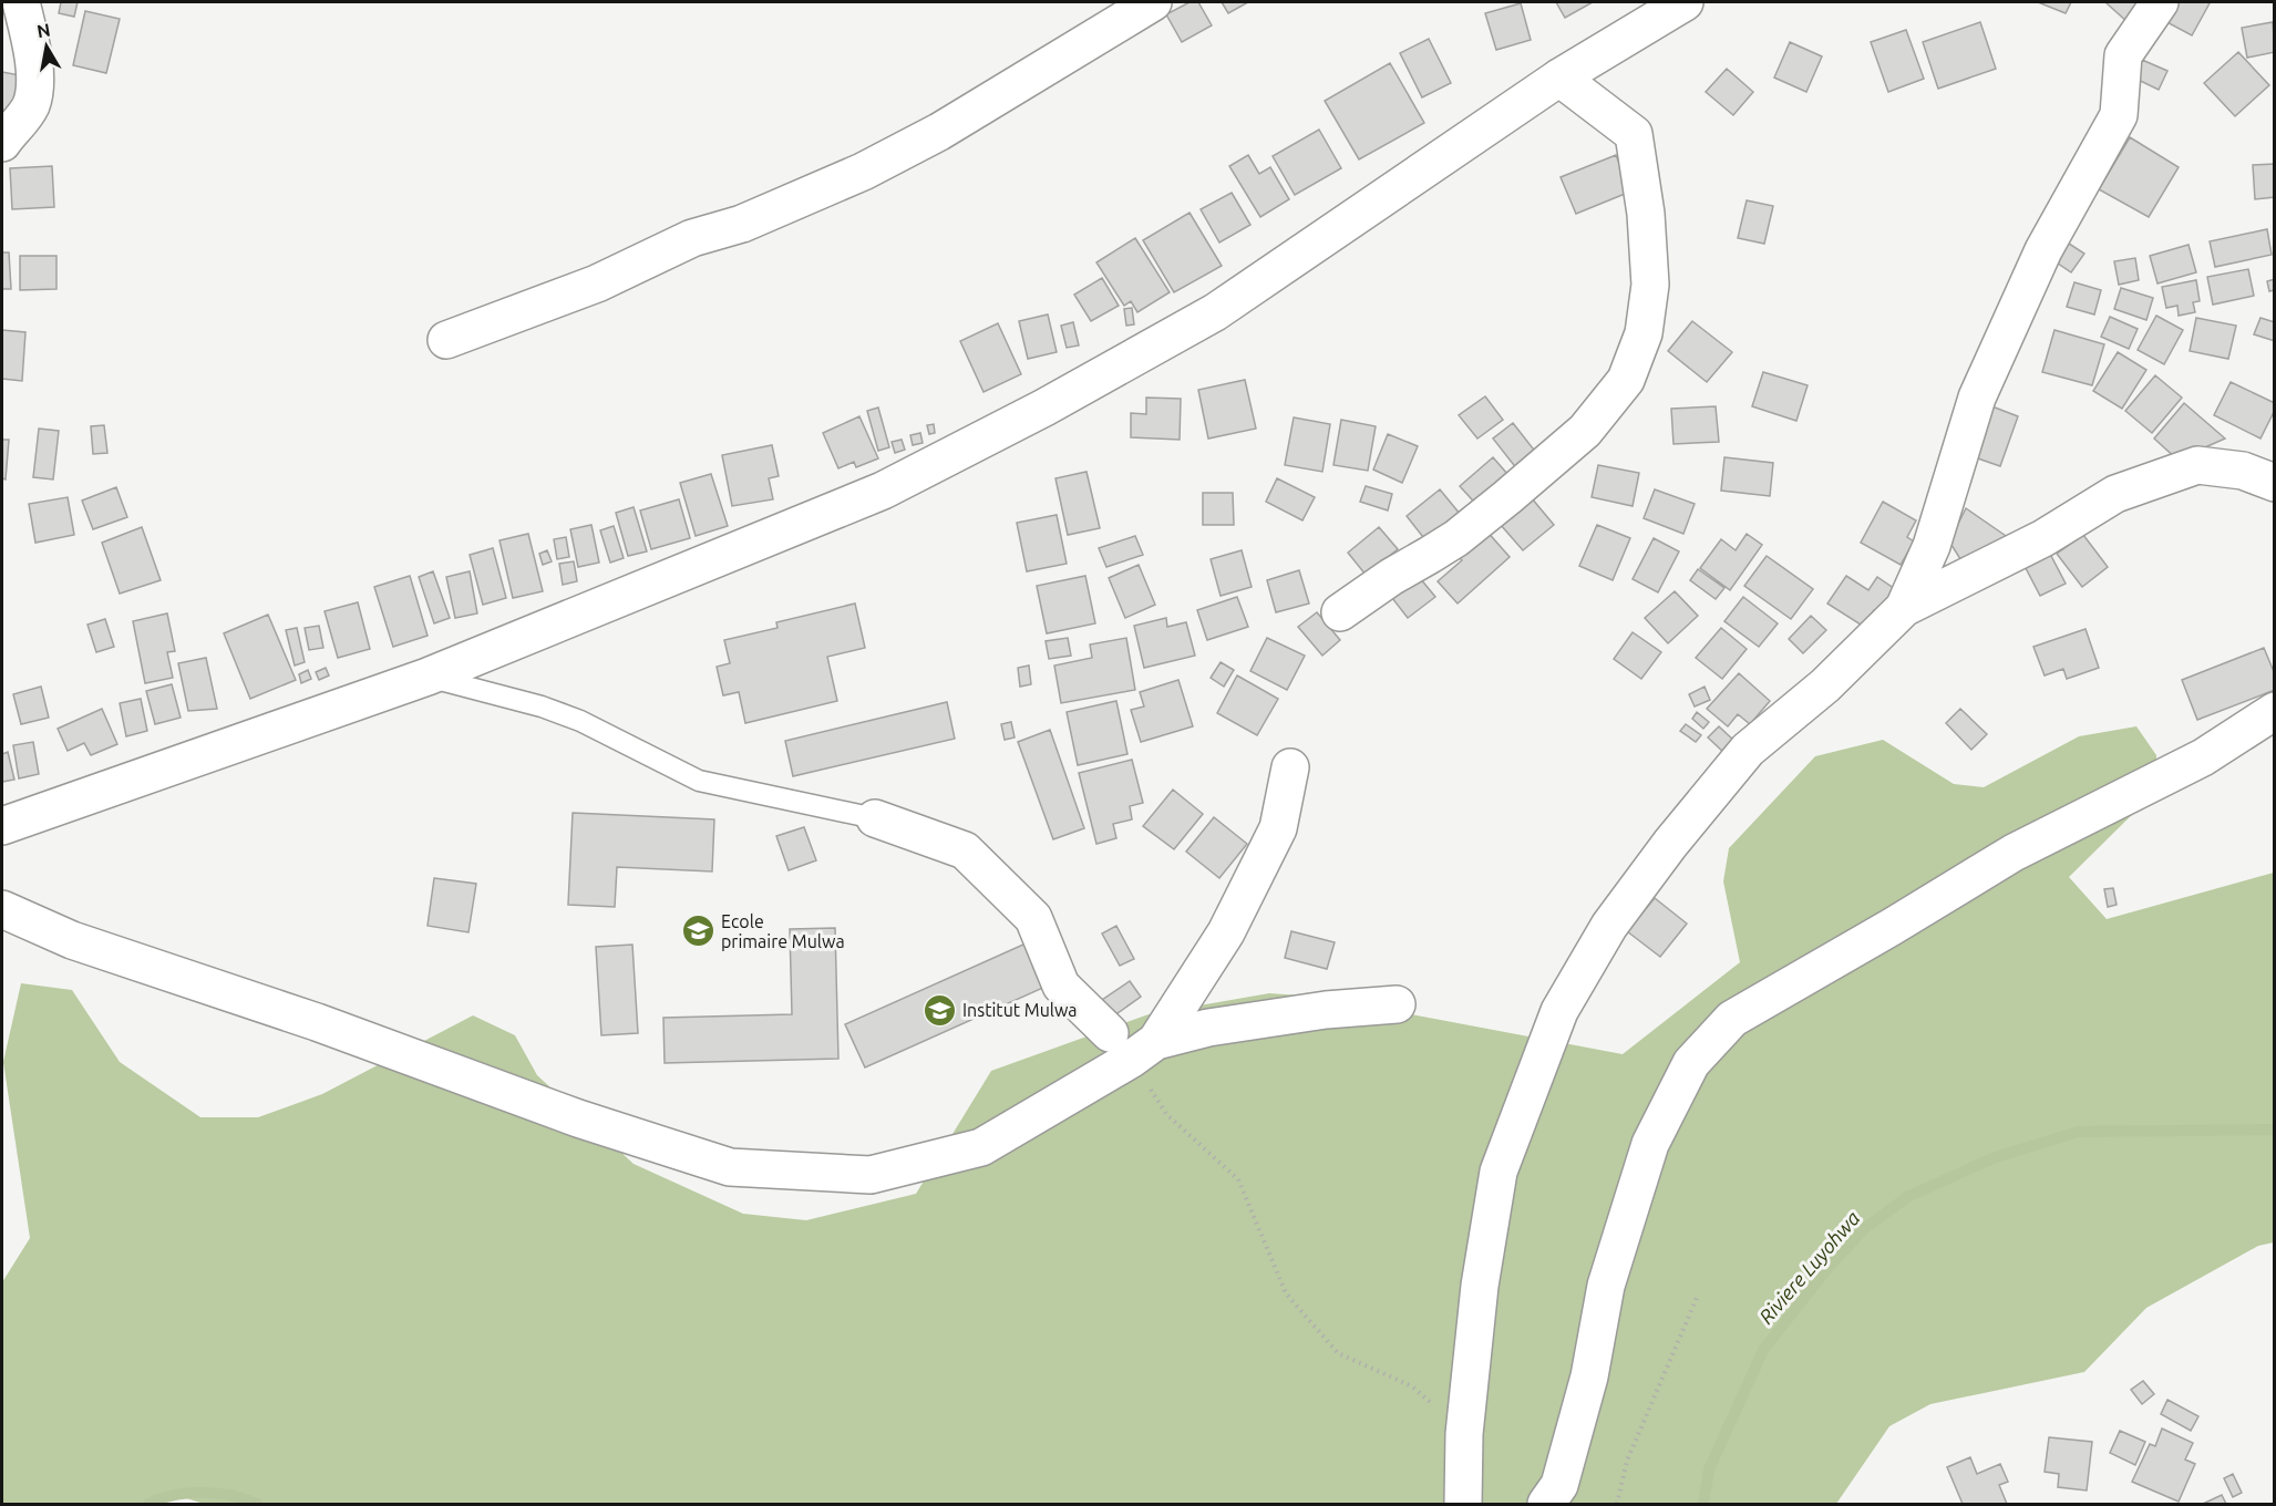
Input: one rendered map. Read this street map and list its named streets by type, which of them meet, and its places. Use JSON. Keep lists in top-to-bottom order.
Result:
{
  "water": ["Riviere Luyohwa"],
  "places": {
    "school or university": ["Ecole primaire Mulwa", "Institut Mulwa"]
  },
  "north": "top"
}
